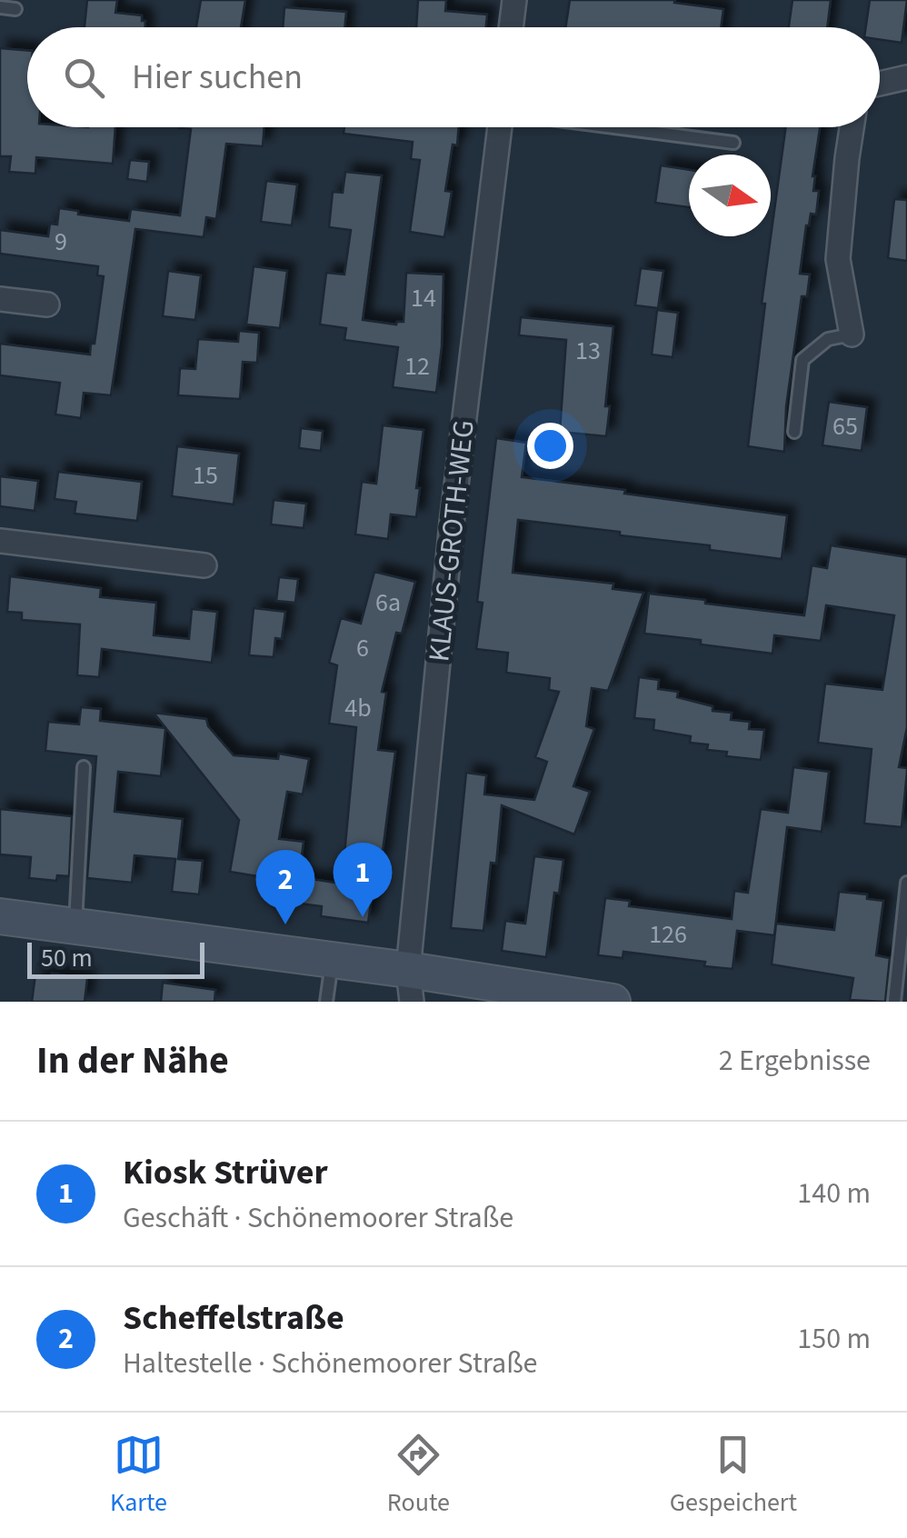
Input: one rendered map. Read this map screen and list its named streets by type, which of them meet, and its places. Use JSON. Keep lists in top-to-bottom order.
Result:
{
  "streets": {
    "street": ["KLAUS-GROTH-WEG"]
  },
  "house_numbers": [
    "9",
    "14",
    "13",
    "12",
    "65",
    "15",
    "6a",
    "6",
    "4b",
    "126"
  ],
  "scale_bar": "50 m",
  "north": "right",
  "page": {
    "search": "Hier suchen",
    "pins": ["1", "2"],
    "scale": "50 m",
    "heading": ["In der Nähe", "2 Ergebnisse"],
    "list": [
      {
        "mark": "1",
        "name": "Kiosk Strüver",
        "note": "Geschäft · Schönemoorer Straße",
        "value": "140 m"
      },
      {
        "mark": "2",
        "name": "Scheffelstraße",
        "note": "Haltestelle · Schönemoorer Straße",
        "value": "150 m"
      }
    ],
    "nav": ["Karte", "Route", "Gespeichert"]
  }
}
